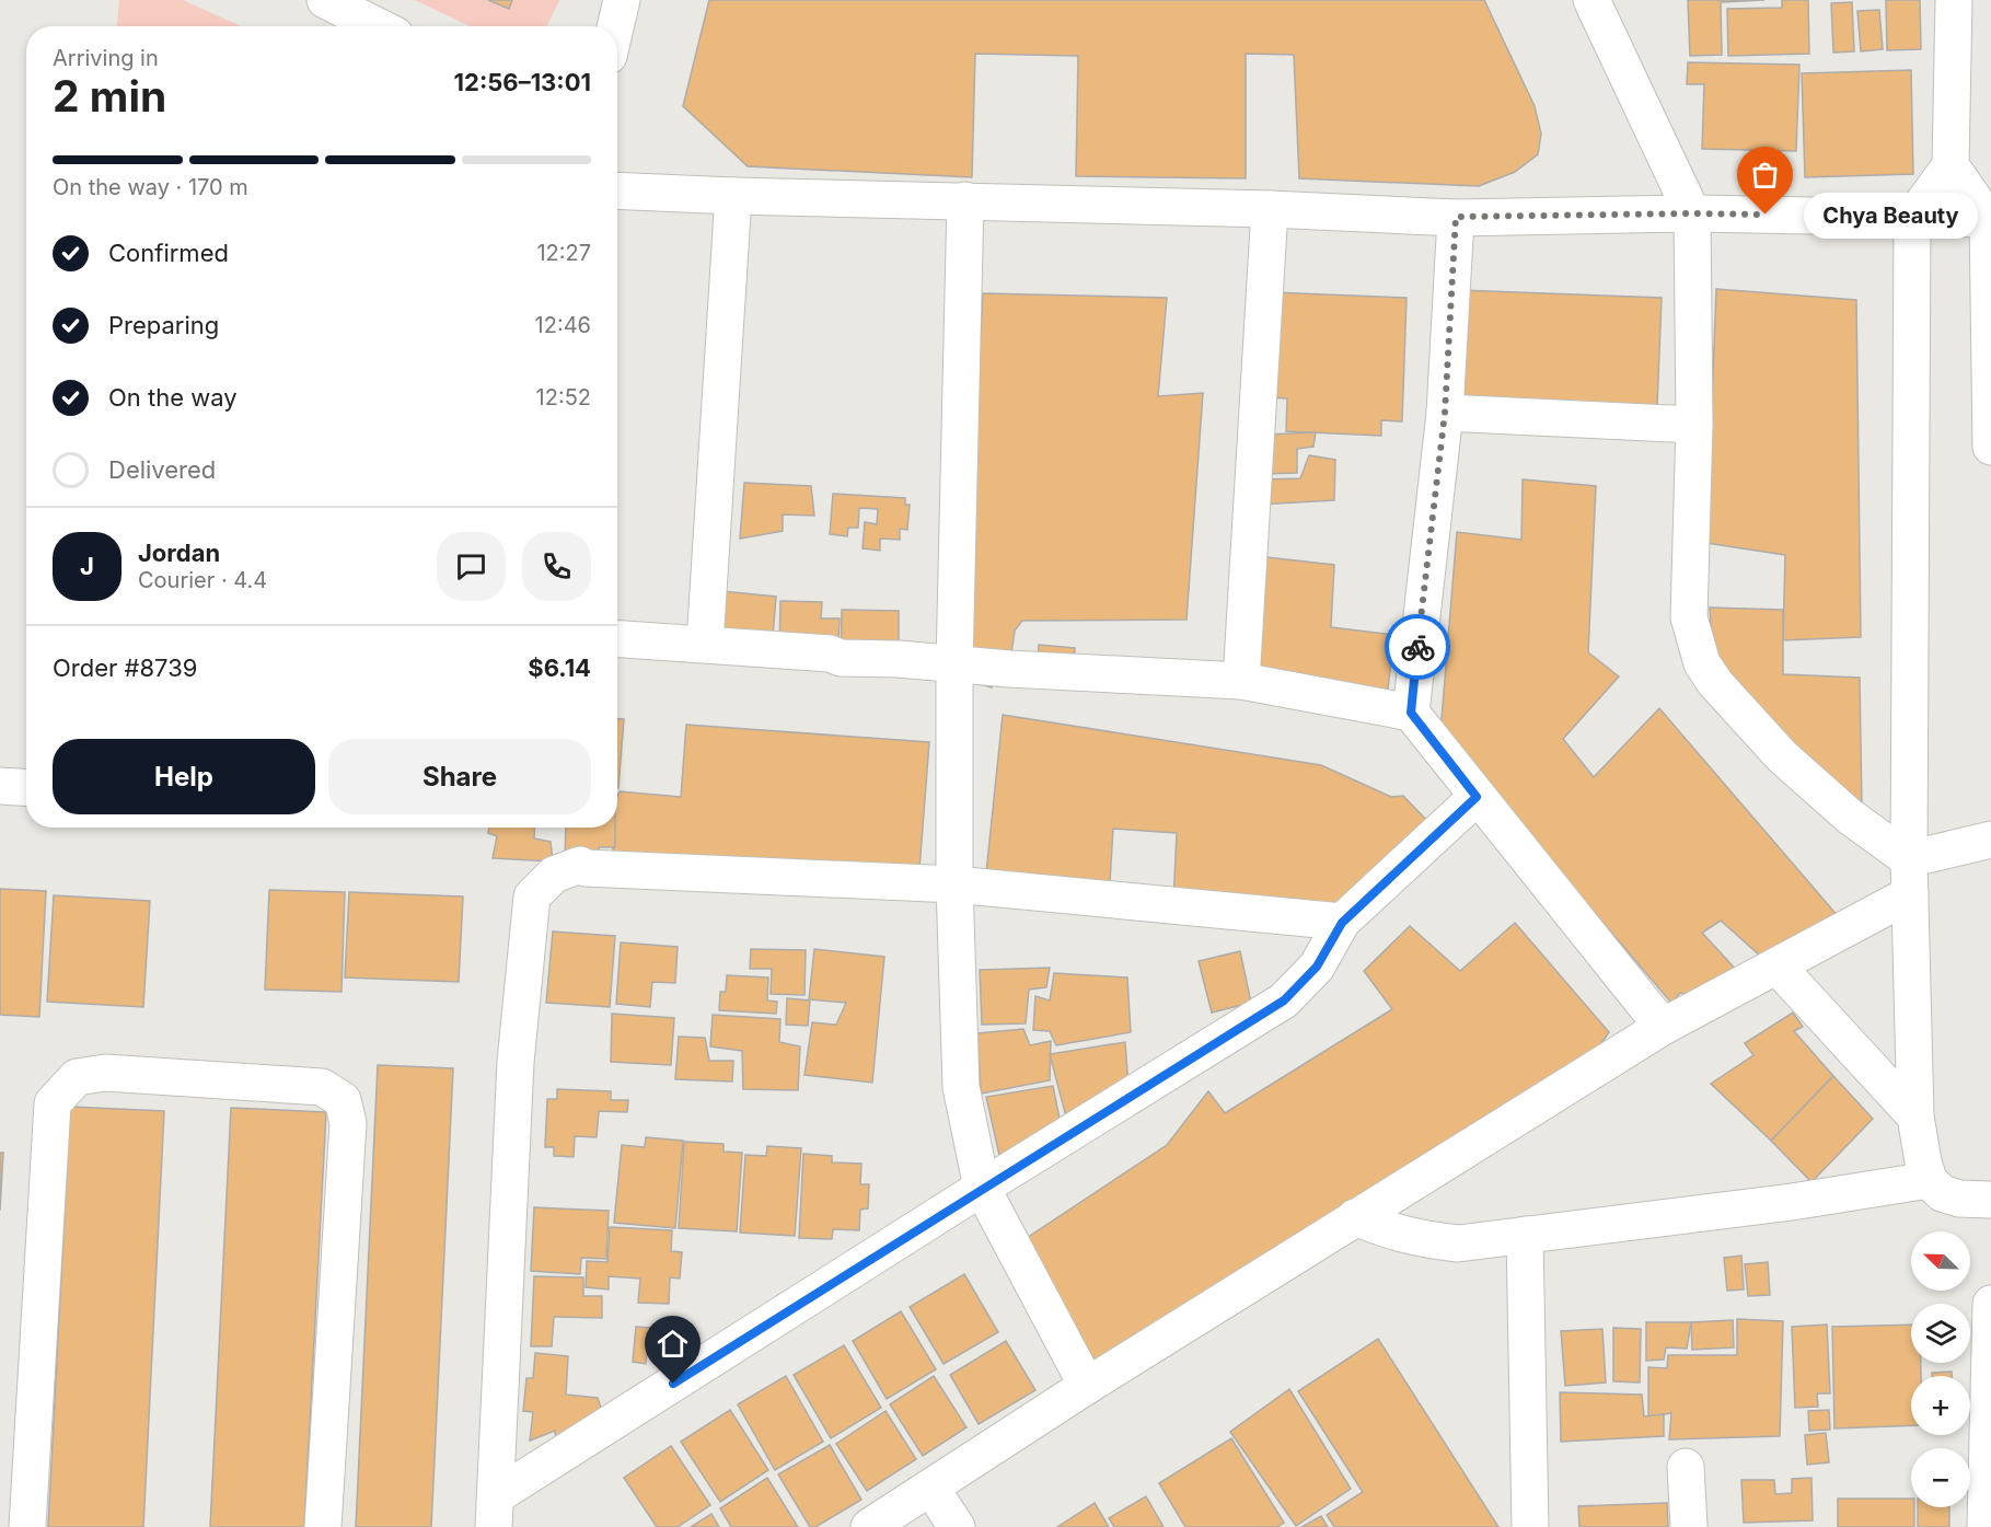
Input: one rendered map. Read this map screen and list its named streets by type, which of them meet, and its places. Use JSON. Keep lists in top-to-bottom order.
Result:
{
  "places": ["Chya Beauty"],
  "north": "top left",
  "page": {
    "heading": ["2 min", "Arriving in", "12:56–13:01"],
    "panel": [
      "Jordan",
      "Courier · 4.4",
      "Order #8739",
      "$6.14"
    ],
    "bar": "On the way · 170 m",
    "bubble": "Chya Beauty",
    "list": [
      ["Confirmed", "12:27"],
      ["Preparing", "12:46"],
      ["On the way", "12:52"],
      "Delivered"
    ],
    "round": "J",
    "buttons": ["Help", "Share"],
    "map_buttons": ["+", "−"]
  }
}
